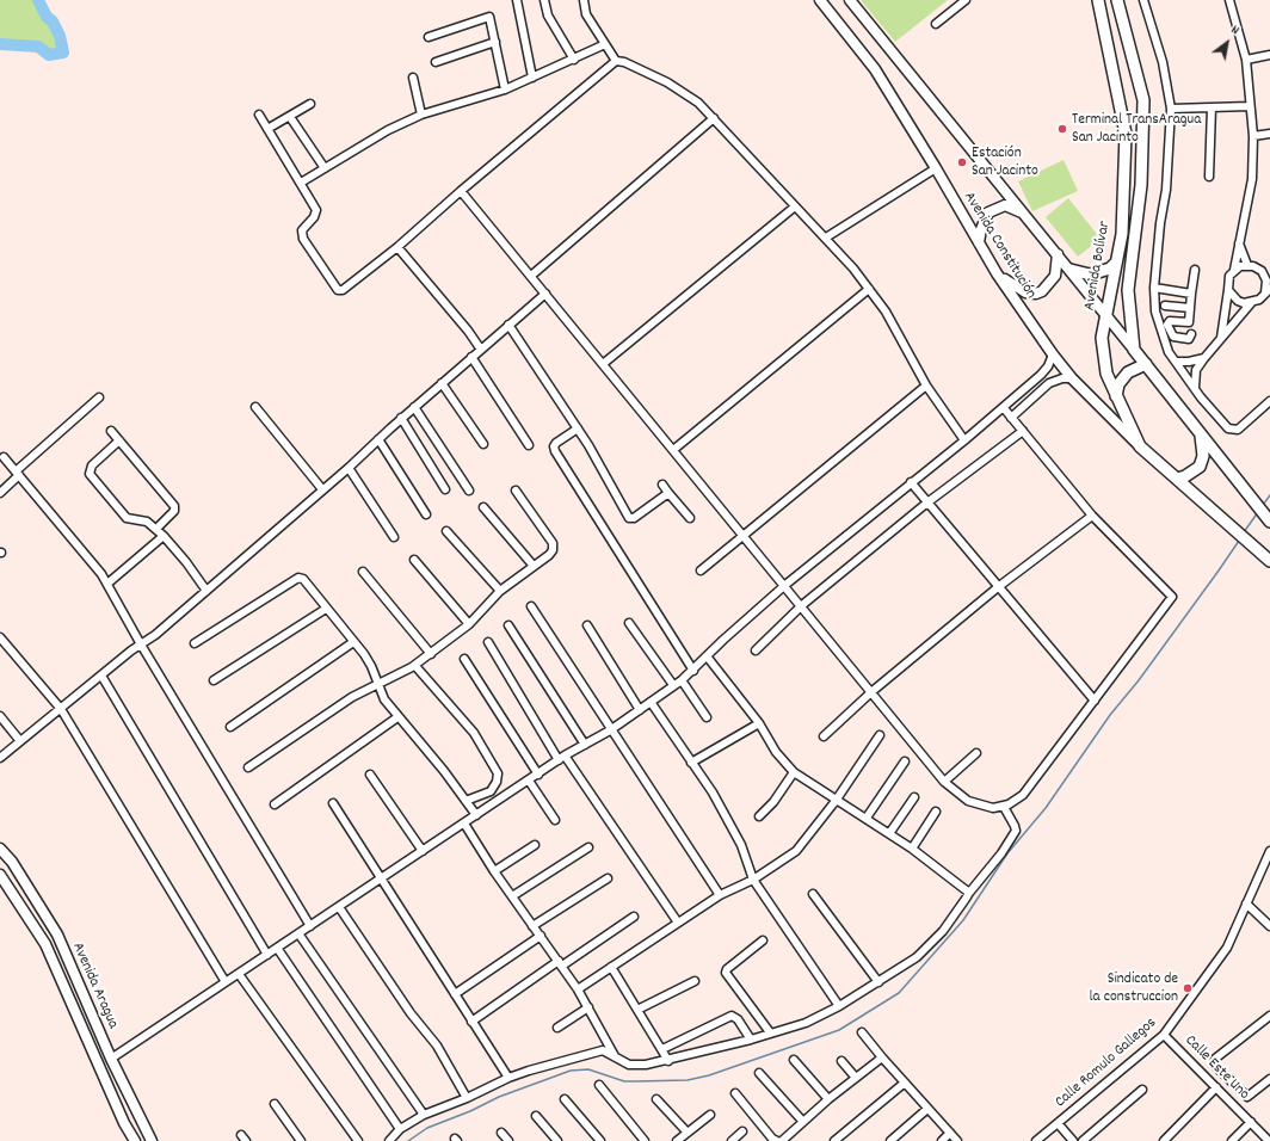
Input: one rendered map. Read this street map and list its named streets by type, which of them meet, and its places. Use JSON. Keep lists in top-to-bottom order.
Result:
{
  "streets": {
    "main road": ["Avenida Bolívar"],
    "street": [
      "Avenida Constitución",
      "Avenida Aragua",
      "Calle Romulo Gallegos",
      "Calle Este Uno"
    ]
  },
  "crossings": [
    ["Avenida Constitución", "Avenida Bolívar"],
    ["Calle Romulo Gallegos", "Calle Este Uno"]
  ],
  "places": ["Terminal TransAragua San Jacinto", "Estación San Jacinto", "Sindicato de la construccion"],
  "north": "top right"
}
